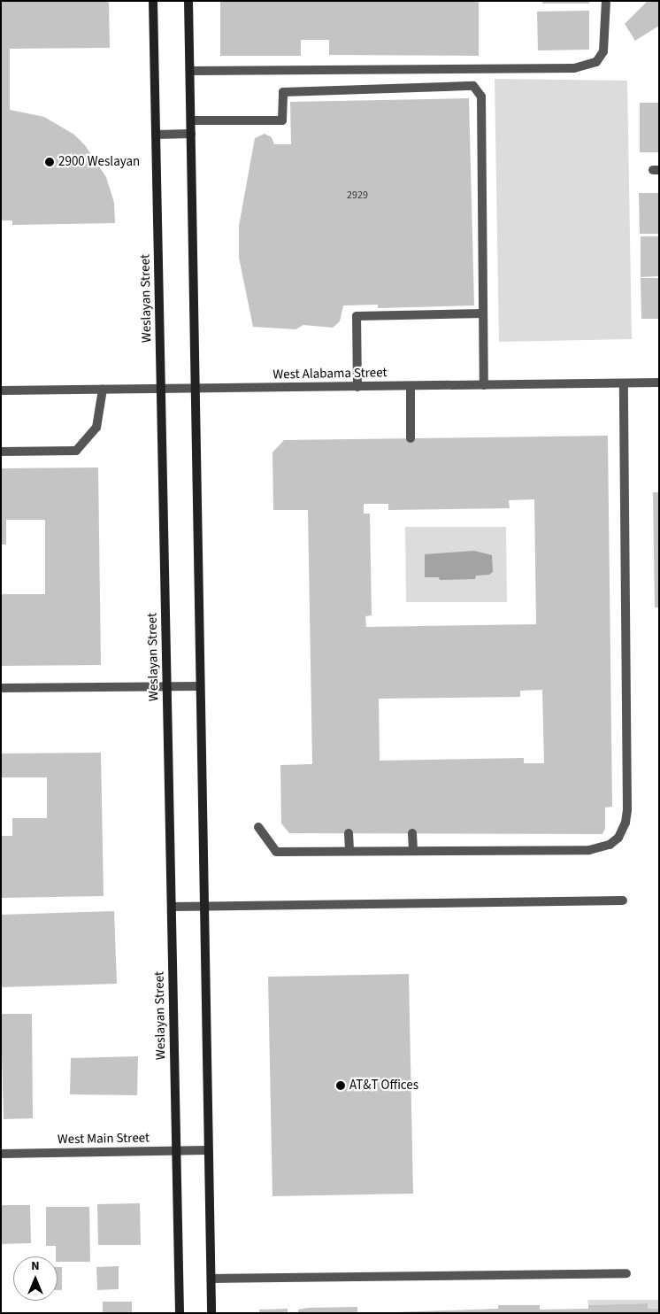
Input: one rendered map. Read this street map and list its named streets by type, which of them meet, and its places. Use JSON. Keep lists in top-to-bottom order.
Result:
{
  "streets": {
    "main road": ["Weslayan Street"],
    "street": ["West Alabama Street", "West Main Street"]
  },
  "crossings": [
    ["Weslayan Street", "West Alabama Street"],
    ["Weslayan Street", "West Main Street"]
  ],
  "places": ["2900 Weslayan", "AT&T Offices"],
  "house_numbers": ["2929"],
  "north": "top"
}
